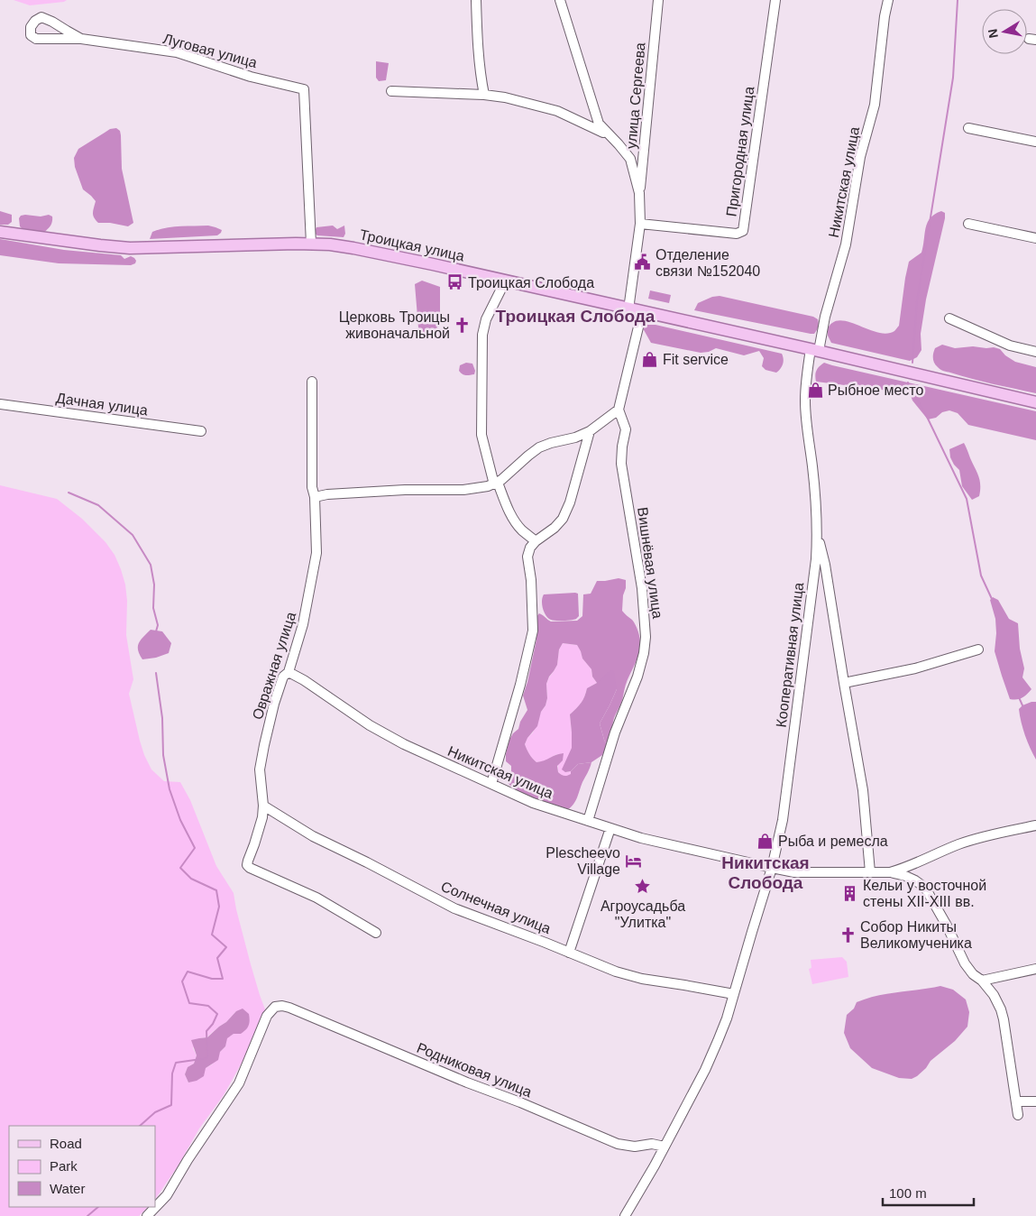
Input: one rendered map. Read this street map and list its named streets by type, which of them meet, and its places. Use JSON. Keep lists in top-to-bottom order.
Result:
{
  "streets": {
    "main road": ["Троицкая улица"],
    "street": [
      "Луговая улица",
      "улица Сергеева",
      "Пригородная улица",
      "Никитская улица",
      "Дачная улица",
      "Вишнёвая улица",
      "Кооперативная улица",
      "Овражная улица",
      "Солнечная улица",
      "Родниковая улица"
    ]
  },
  "crossings": [
    ["Луговая улица", "Троицкая улица"],
    ["Никитская улица", "Троицкая улица"],
    ["Никитская улица", "Вишнёвая улица"],
    ["Никитская улица", "Кооперативная улица"],
    ["Никитская улица", "Овражная улица"],
    ["Троицкая улица", "Кооперативная улица"],
    ["Кооперативная улица", "Солнечная улица"],
    ["Кооперативная улица", "Родниковая улица"],
    ["Овражная улица", "Солнечная улица"]
  ],
  "districts": ["Троицкая Слобода", "Никитская Слобода"],
  "places": {
    "public building": ["Отделение связи №152040"],
    "bus stop": ["Троицкая Слобода"],
    "church": ["Церковь Троицы живоначальной", "Собор Никиты Великомученика"],
    "shop": ["Fit service", "Рыбное место", "Рыба и ремесла"],
    "hotel": ["Plescheevo Village"],
    "place": ["Агроусадьба \"Улитка\""],
    "building": ["Кельи у восточной стены XII-XIII вв."]
  },
  "legend": ["Road", "Park", "Water"],
  "scale_bar": "100 m",
  "north": "left"
}
